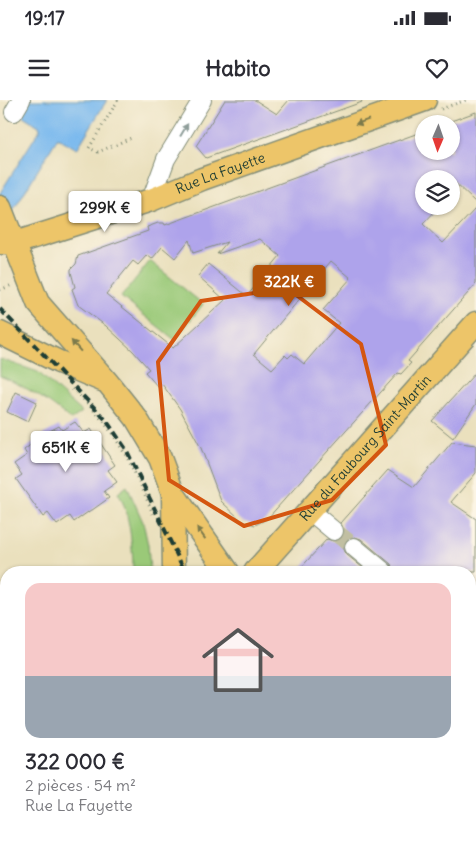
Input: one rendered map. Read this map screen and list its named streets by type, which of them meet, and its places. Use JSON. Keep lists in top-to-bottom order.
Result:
{
  "streets": {
    "main road": ["Rue La Fayette", "Rue du Faubourg Saint-Martin"]
  },
  "one_way": ["Rue La Fayette"],
  "north": "bottom",
  "page": {
    "status": "19:17",
    "header": "Habito",
    "price": ["299K €", "322K €", "651K €"],
    "list": [
      {
        "name": "322 000 €",
        "note": "2 pièces · 54 m² · Rue La Fayette"
      }
    ]
  }
}
